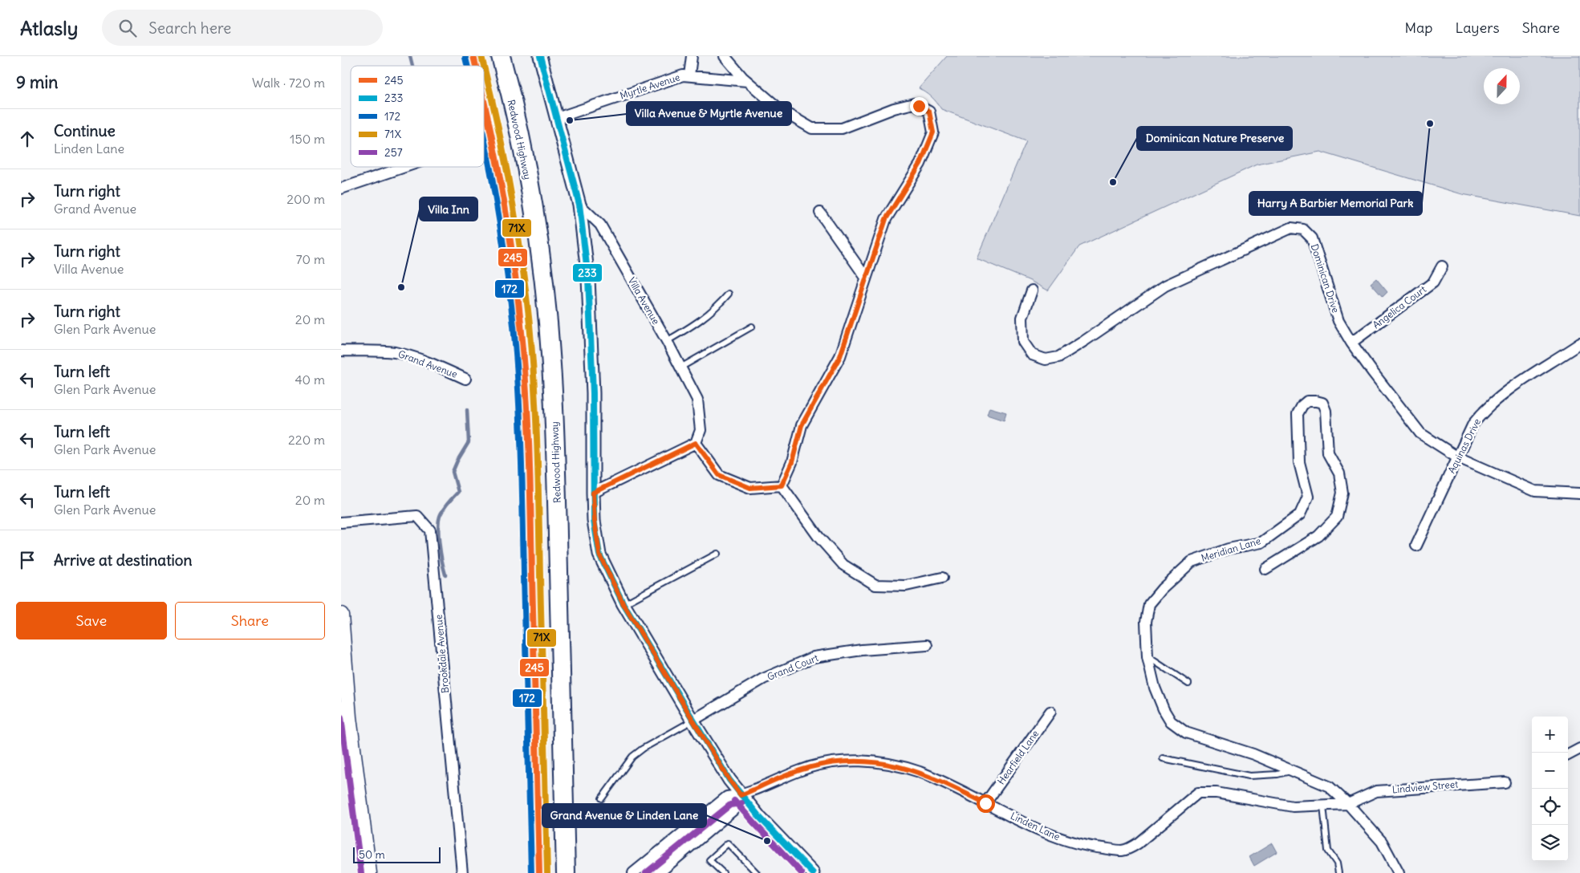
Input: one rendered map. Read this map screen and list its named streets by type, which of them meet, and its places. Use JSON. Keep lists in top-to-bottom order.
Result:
{
  "streets": {
    "highway": ["Redwood Highway"],
    "street": [
      "Myrtle Avenue",
      "Dominican Drive",
      "Villa Avenue",
      "Angelica Court",
      "Grand Avenue",
      "Aquinas Drive",
      "Meridian Lane",
      "Brookdale Avenue",
      "Grand Court",
      "Hearfield Lane",
      "Lindview Street",
      "Linden Lane"
    ]
  },
  "crossings": [
    ["Myrtle Avenue", "Villa Avenue"],
    ["Dominican Drive", "Angelica Court"],
    ["Dominican Drive", "Aquinas Drive"],
    ["Meridian Lane", "Lindview Street"],
    ["Meridian Lane", "Linden Lane"],
    ["Hearfield Lane", "Linden Lane"],
    ["Lindview Street", "Linden Lane"]
  ],
  "places": [
    "Villa Avenue & Myrtle Avenue",
    "Harry A Barbier Memorial Park",
    "Dominican Nature Preserve",
    "Villa Inn",
    "Grand Avenue & Linden Lane"
  ],
  "lines": [
    "transit line 245",
    "transit line 233",
    "transit line 71X",
    "transit line 172",
    "transit line 257"
  ],
  "legend": [
    "245",
    "233",
    "172",
    "71X",
    "257"
  ],
  "scale_bar": "50 m",
  "north": "top",
  "page": {
    "header": "Atlasly",
    "search": "Search here",
    "nav": ["Map", "Layers", "Share"],
    "heading": ["9 min", "Walk · 720 m"],
    "list": [
      ["Continue", "Linden Lane", "150 m"],
      ["Turn right", "Grand Avenue", "200 m"],
      ["Turn right", "Villa Avenue", "70 m"],
      ["Turn right", "Glen Park Avenue", "20 m"],
      ["Turn left", "Glen Park Avenue", "40 m"],
      ["Turn left", "Glen Park Avenue", "220 m"],
      ["Turn left", "Glen Park Avenue", "20 m"],
      "Arrive at destination"
    ],
    "buttons": ["Save", "Share"],
    "map_buttons": ["+", "−"],
    "scale": "50 m"
  }
}
